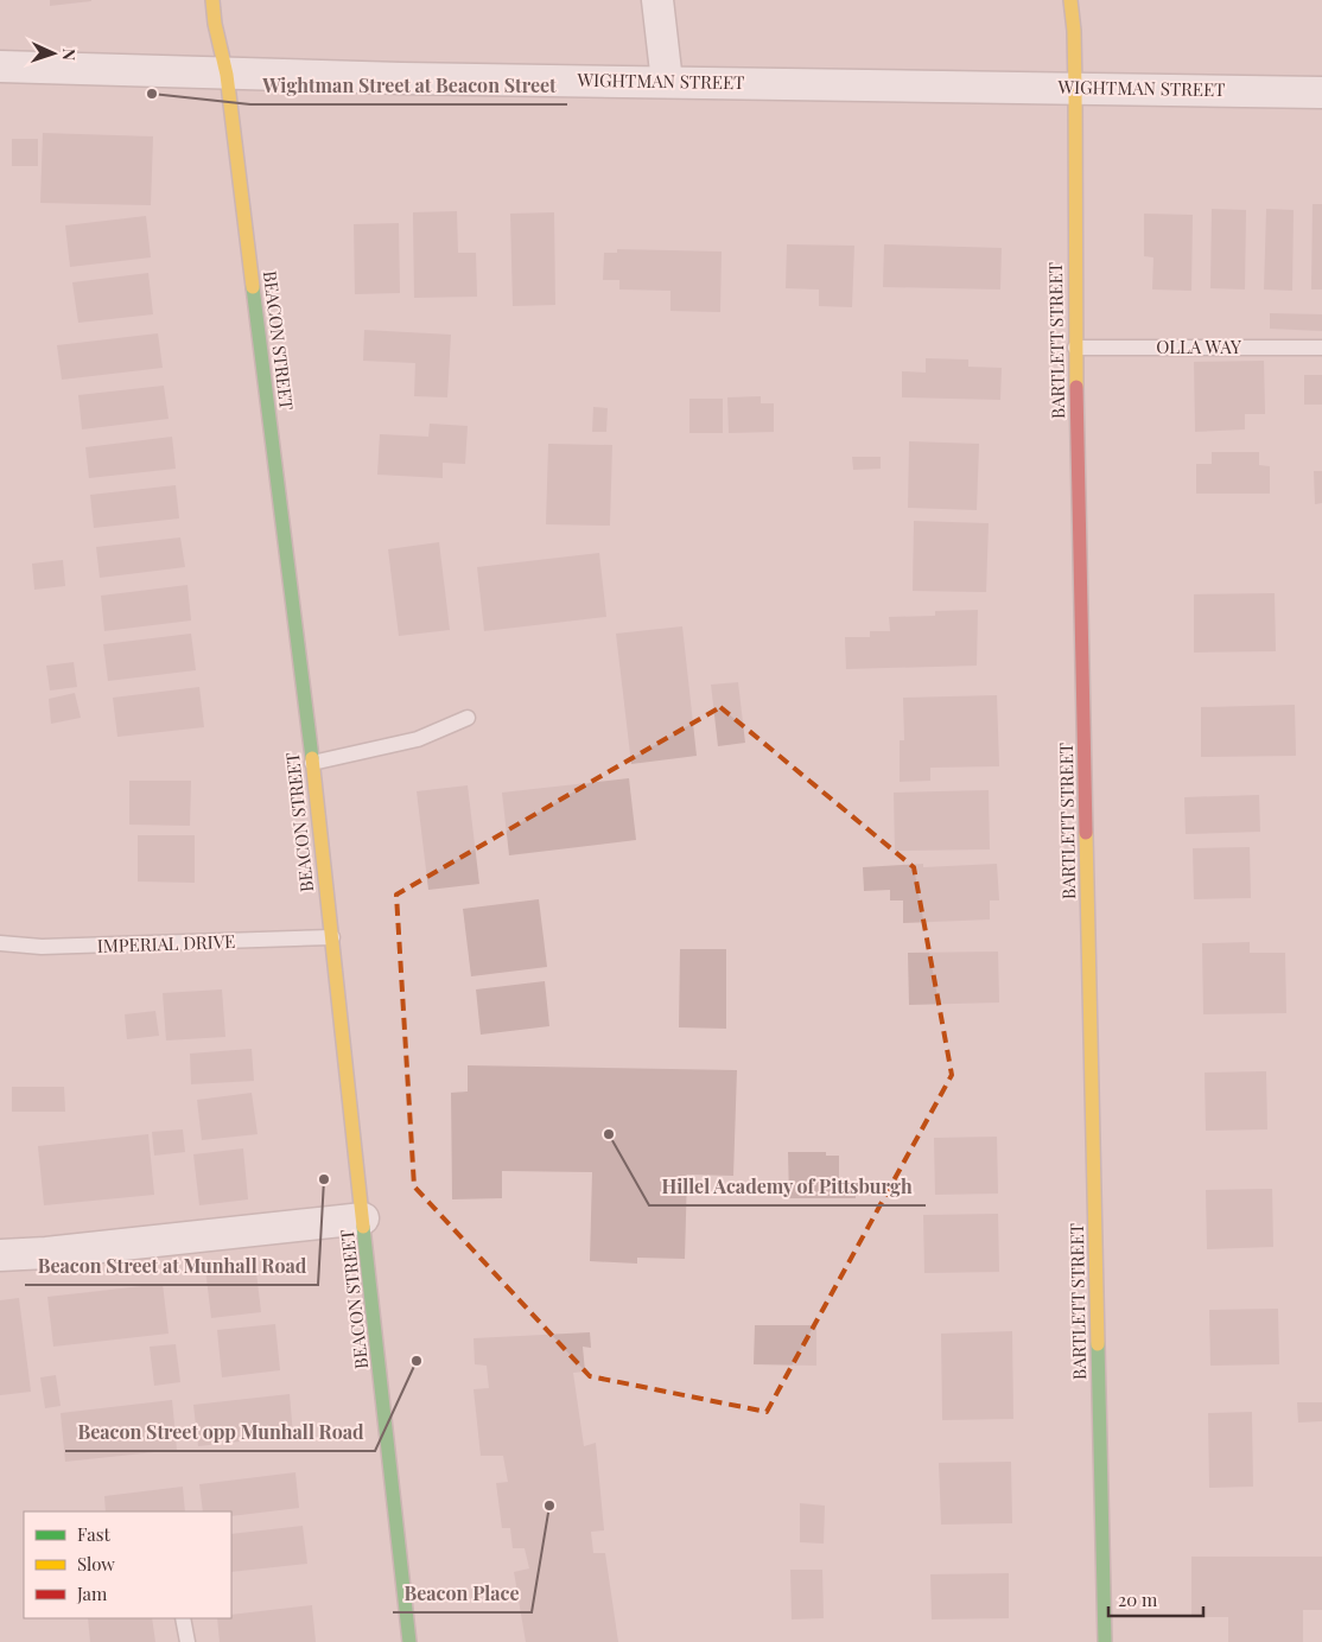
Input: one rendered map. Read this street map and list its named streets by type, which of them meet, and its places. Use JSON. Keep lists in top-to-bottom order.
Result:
{
  "streets": {
    "main road": ["BEACON STREET", "BARTLETT STREET"],
    "street": ["WIGHTMAN STREET"],
    "lane": ["OLLA WAY", "IMPERIAL DRIVE"]
  },
  "crossings": [
    ["WIGHTMAN STREET", "BEACON STREET"],
    ["WIGHTMAN STREET", "BARTLETT STREET"],
    ["BEACON STREET", "IMPERIAL DRIVE"],
    ["BARTLETT STREET", "OLLA WAY"]
  ],
  "places": [
    "Wightman Street at Beacon Street",
    "Hillel Academy of Pittsburgh",
    "Beacon Street at Munhall Road",
    "Beacon Street opp Munhall Road",
    "Beacon Place"
  ],
  "legend": ["Fast", "Slow", "Jam"],
  "scale_bar": "20 m",
  "north": "right"
}
